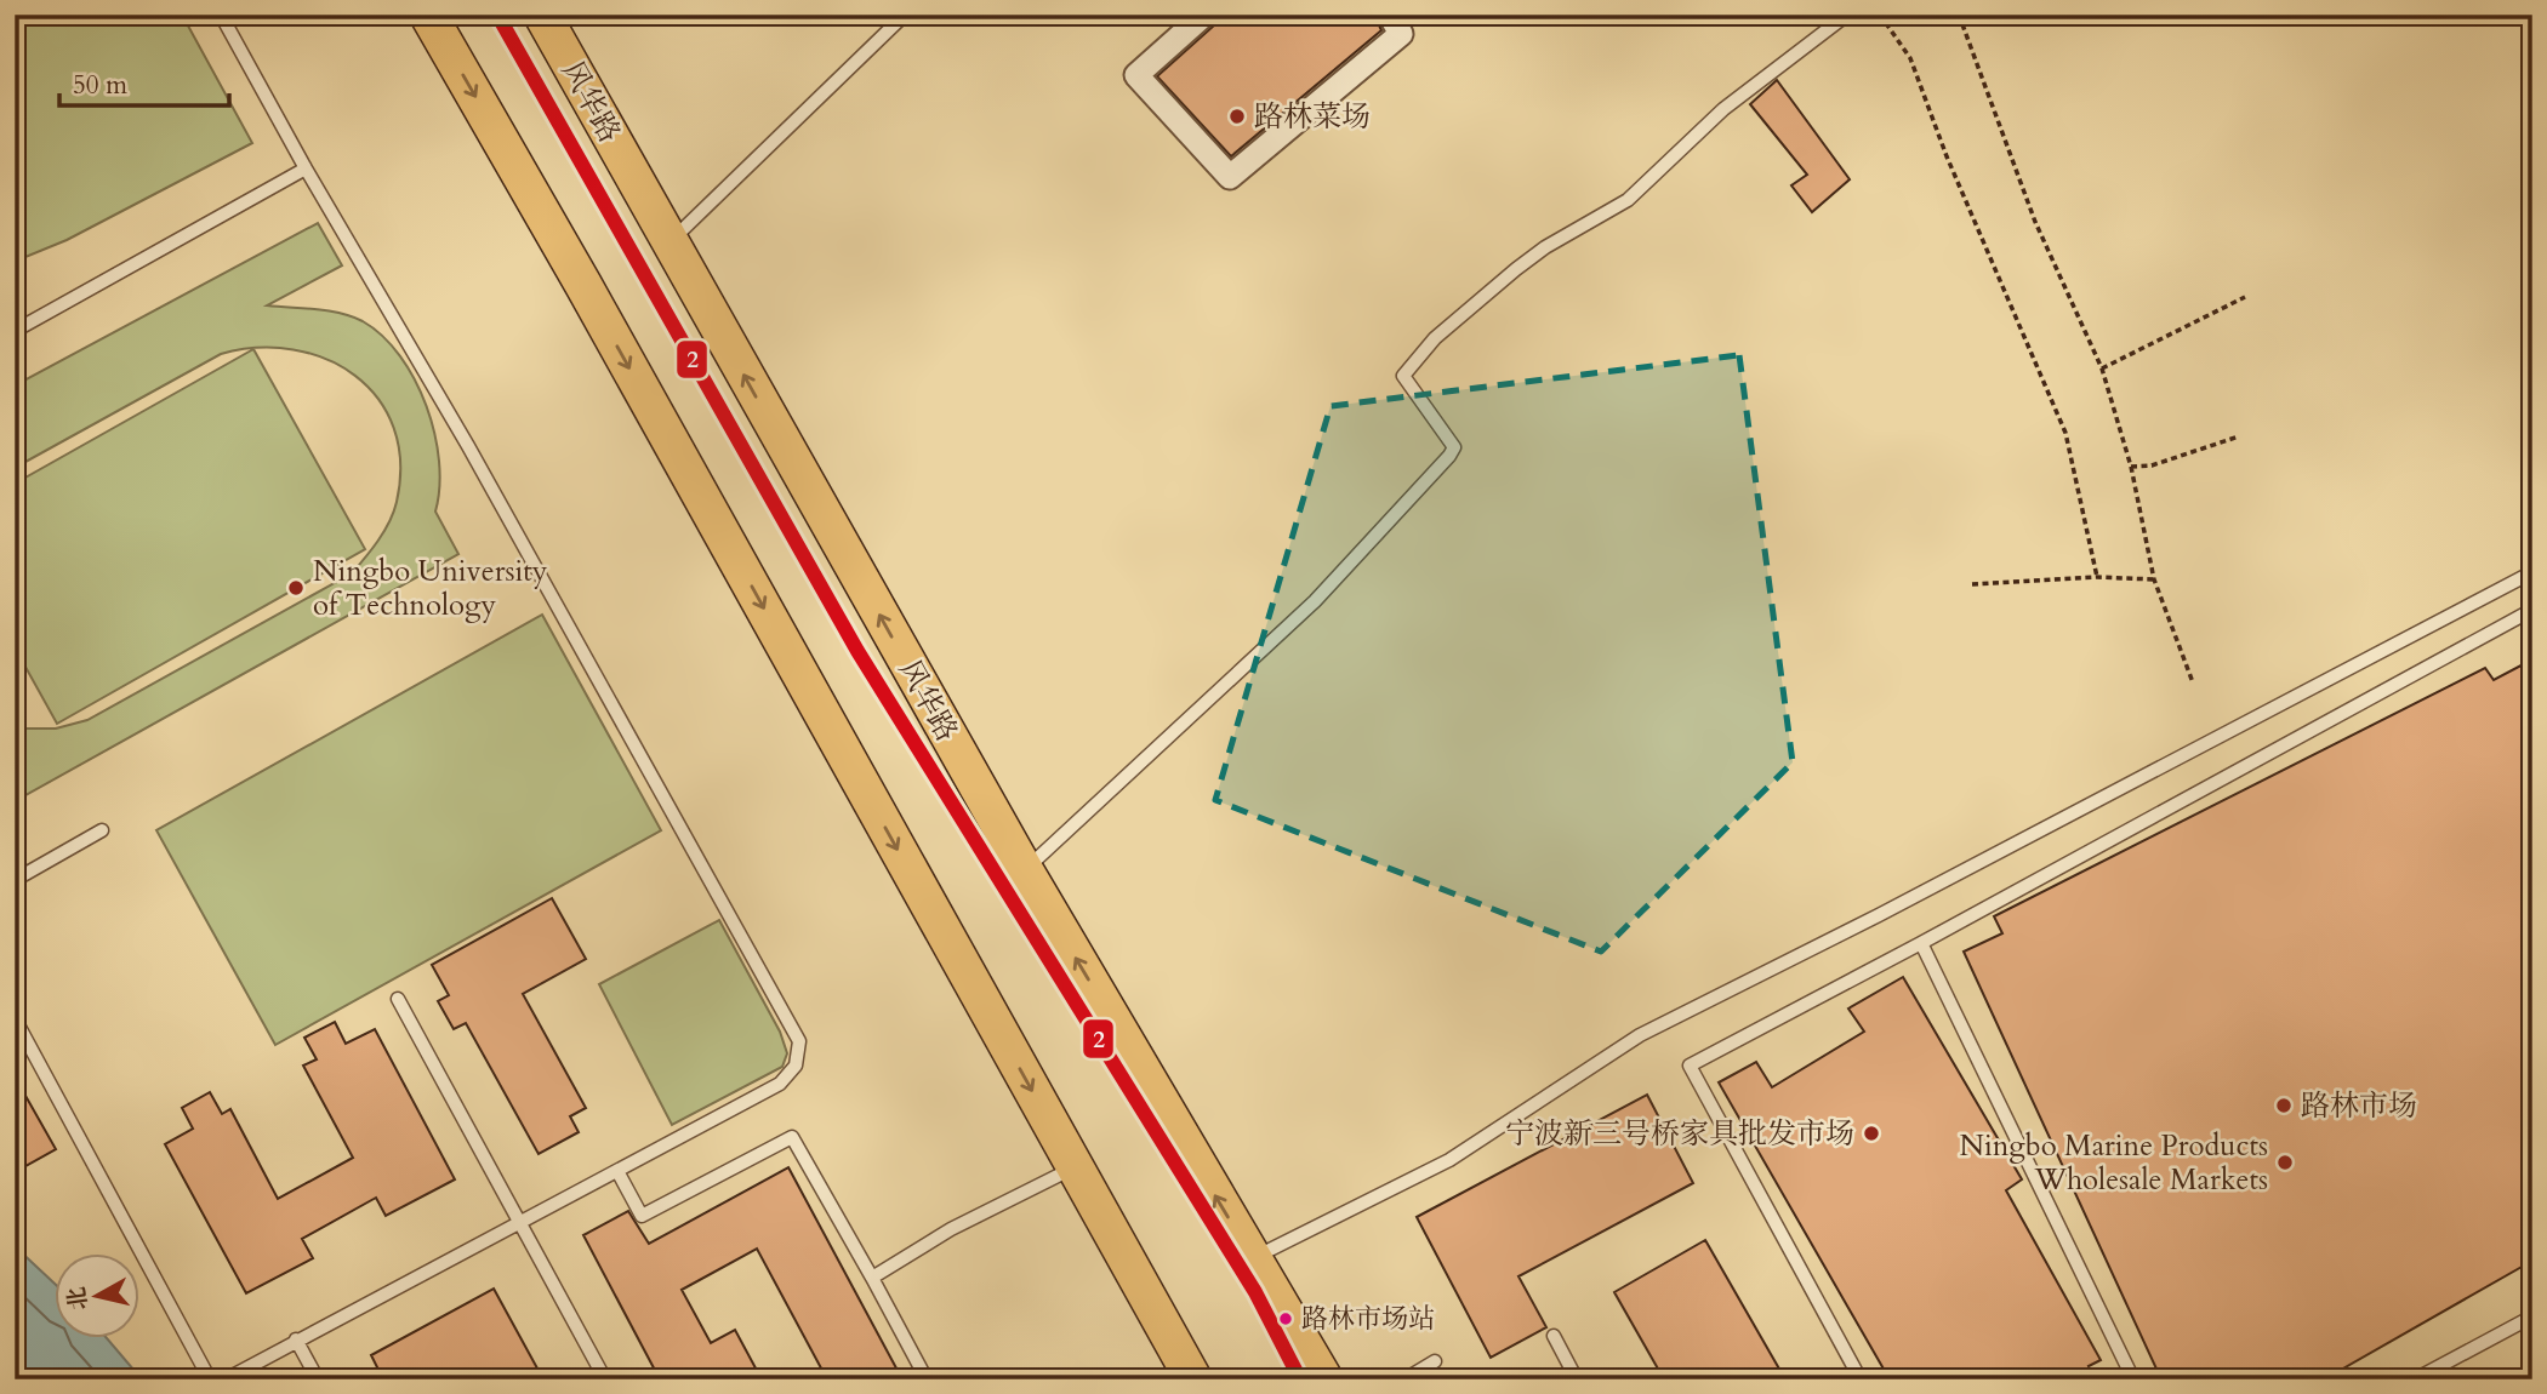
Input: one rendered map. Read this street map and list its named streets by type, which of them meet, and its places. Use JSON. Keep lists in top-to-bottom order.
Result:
{
  "streets": {
    "main road": ["风华路"]
  },
  "places": [
    "路林菜场",
    "Ningbo University of Technology",
    "路林市场",
    "宁波新三号桥家具批发市场",
    "Ningbo Marine Products Wholesale Markets",
    "路林市场站"
  ],
  "lines": ["transit line 2"],
  "scale_bar": "50 m",
  "north": "left"
}
